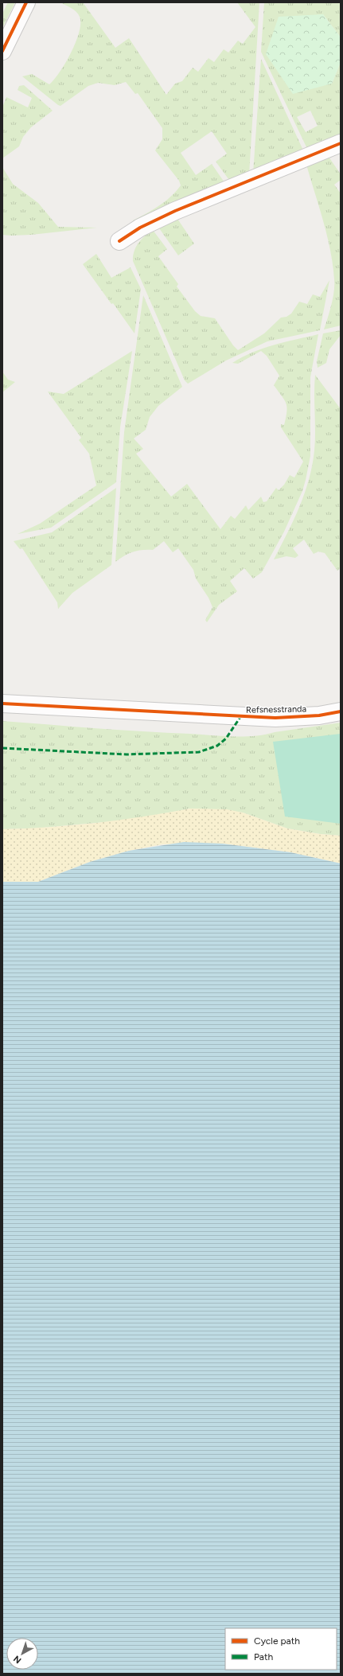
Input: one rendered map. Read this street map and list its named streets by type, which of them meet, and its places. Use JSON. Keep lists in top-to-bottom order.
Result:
{
  "streets": {
    "street": ["Refsnesstranda"]
  },
  "legend": ["Cycle path", "Path"],
  "north": "bottom left"
}
